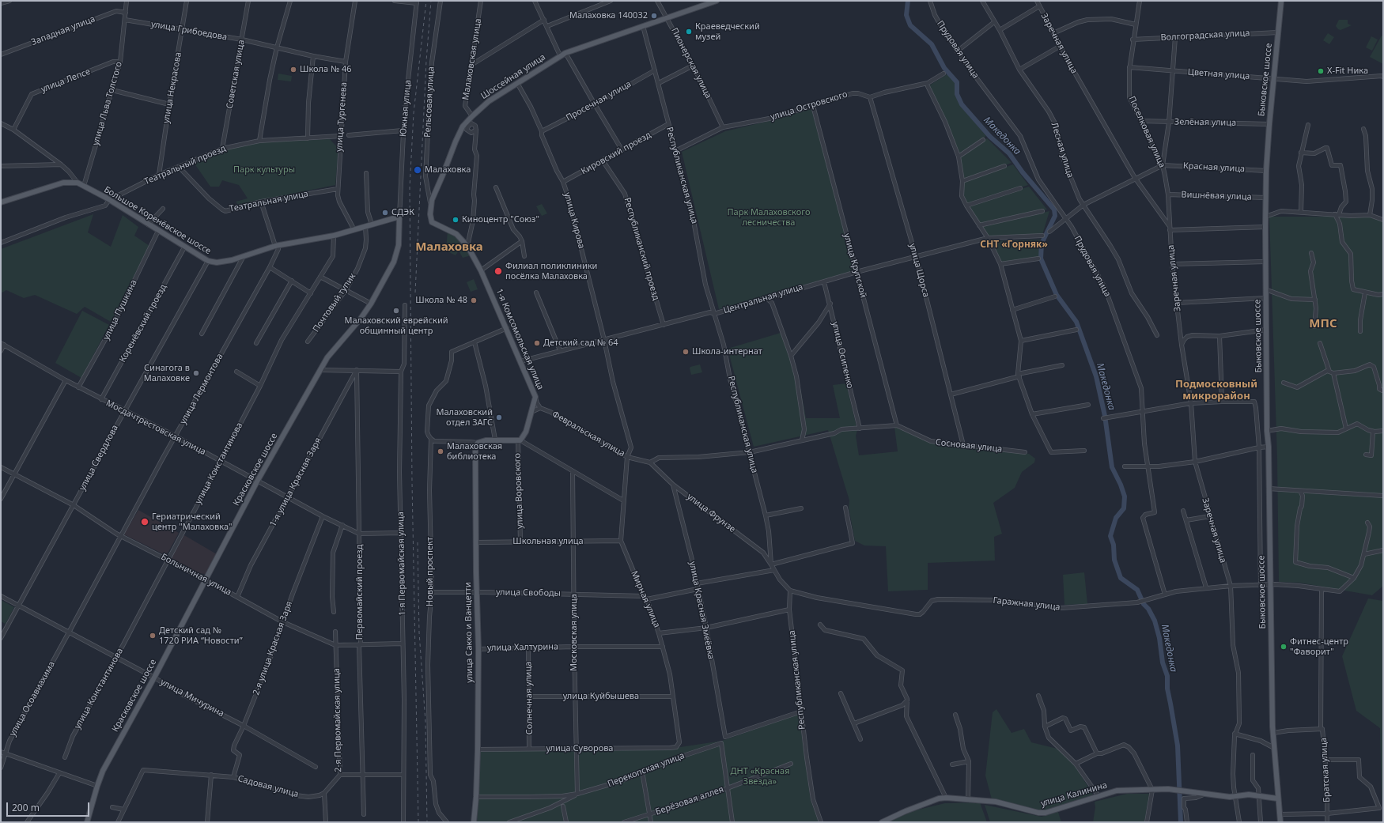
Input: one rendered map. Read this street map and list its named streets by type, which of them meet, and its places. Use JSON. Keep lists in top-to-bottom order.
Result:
{
  "streets": {
    "main road": [
      "Шоссейная улица",
      "Быковское шоссе",
      "Большое Коренёвское шоссе",
      "1-я Комсомольская улица",
      "Красковское шоссе",
      "улица Сакко и Ванцетти",
      "улица Калинина"
    ],
    "street": [
      "Западная улица",
      "улица Грибоедова",
      "Волгоградская улица",
      "Заречная улица",
      "Прудовая улица",
      "Малаховская улица",
      "Пионерская улица",
      "Советская улица",
      "Цветная улица",
      "улица Лепсе",
      "улица Некрасова",
      "Просечная улица",
      "Рельсовая улица",
      "улица Льва Толстого",
      "улица Островского",
      "Южная улица",
      "улица Тургенева",
      "Зелёная улица",
      "Поселковая улица",
      "Лесная улица",
      "Кировский проезд",
      "Театральный проезд",
      "Красная улица",
      "Республиканская улица",
      "Вишнёвая улица",
      "Театральная улица",
      "улица Кирова",
      "Республиканский проезд",
      "улица Крупской",
      "улица Щорса",
      "Центральная улица",
      "Почтовый тупик",
      "улица Пушкина",
      "Коренёвский проезд",
      "улица Осипенко",
      "улица Лермонтова",
      "Мосдачтрестовская улица",
      "Февральская улица",
      "Сосновая улица",
      "улица Свердлова",
      "улица Константинова",
      "1-я улица Красная Заря",
      "улица Воровского",
      "улица Фрунзе",
      "Школьная улица",
      "1-я Первомайская улица",
      "Новый проспект",
      "Больничная улица",
      "Первомайский проезд",
      "улица Свободы",
      "Мирная улица",
      "Гаражная улица",
      "улица Красная Змеёвка",
      "Московская улица",
      "улица Халтурина",
      "2-я улица Красная Заря",
      "улица Куйбышева",
      "улица Мичурина",
      "Солнечная улица",
      "улица Осоавиахима",
      "2-я Первомайская улица",
      "улица Суворова",
      "Перекопская улица",
      "Братская улица",
      "Садовая улица",
      "Берёзовая аллея"
    ]
  },
  "crossings": [
    ["Западная улица", "улица Льва Толстого"],
    ["улица Грибоедова", "Советская улица"],
    ["улица Грибоедова", "улица Некрасова"],
    ["улица Грибоедова", "улица Льва Толстого"],
    ["улица Грибоедова", "улица Тургенева"],
    ["Волгоградская улица", "Быковское шоссе"],
    ["Волгоградская улица", "Поселковая улица"],
    ["Заречная улица", "Поселковая улица"],
    ["Заречная улица", "Гаражная улица"],
    ["Заречная улица", "улица Калинина"],
    ["Прудовая улица", "Гаражная улица"],
    ["Малаховская улица", "Шоссейная улица"],
    ["Пионерская улица", "Шоссейная улица"],
    ["Пионерская улица", "улица Островского"],
    ["Советская улица", "Театральный проезд"],
    ["Цветная улица", "Быковское шоссе"],
    ["Цветная улица", "Поселковая улица"],
    ["Шоссейная улица", "Рельсовая улица"],
    ["Шоссейная улица", "Республиканская улица"],
    ["Шоссейная улица", "улица Кирова"],
    ["Шоссейная улица", "1-я Комсомольская улица"],
    ["Быковское шоссе", "Зелёная улица"],
    ["Быковское шоссе", "Красная улица"],
    ["Быковское шоссе", "Вишнёвая улица"],
    ["Быковское шоссе", "Гаражная улица"],
    ["Быковское шоссе", "улица Калинина"],
    ["улица Лепсе", "улица Льва Толстого"],
    ["улица Некрасова", "Театральный проезд"],
    ["Просечная улица", "Республиканская улица"],
    ["Просечная улица", "улица Кирова"],
    ["улица Льва Толстого", "Большое Коренёвское шоссе"],
    ["улица Островского", "Республиканская улица"],
    ["улица Островского", "улица Крупской"],
    ["улица Островского", "улица Щорса"],
    ["Южная улица", "Большое Коренёвское шоссе"],
    ["Южная улица", "Красковское шоссе"],
    ["улица Тургенева", "Театральный проезд"],
    ["улица Тургенева", "Театральная улица"],
    ["улица Тургенева", "Большое Коренёвское шоссе"],
    ["Зелёная улица", "Поселковая улица"],
    ["Поселковая улица", "Красная улица"],
    ["Поселковая улица", "Вишнёвая улица"],
    ["Кировский проезд", "Республиканская улица"],
    ["Кировский проезд", "улица Кирова"],
    ["Кировский проезд", "Республиканский проезд"],
    ["Театральный проезд", "Театральная улица"],
    ["Театральный проезд", "Большое Коренёвское шоссе"],
    ["Республиканская улица", "Центральная улица"],
    ["Республиканская улица", "Сосновая улица"],
    ["Республиканская улица", "улица Фрунзе"],
    ["Республиканская улица", "Гаражная улица"],
    ["Республиканская улица", "улица Красная Змеёвка"],
    ["Большое Коренёвское шоссе", "Почтовый тупик"],
    ["Большое Коренёвское шоссе", "улица Пушкина"],
    ["Большое Коренёвское шоссе", "Коренёвский проезд"],
    ["Большое Коренёвское шоссе", "улица Лермонтова"],
    ["Большое Коренёвское шоссе", "улица Свердлова"],
    ["Большое Коренёвское шоссе", "улица Константинова"],
    ["Большое Коренёвское шоссе", "Красковское шоссе"],
    ["улица Кирова", "Центральная улица"],
    ["улица Кирова", "Февральская улица"],
    ["улица Кирова", "Мирная улица"],
    ["Республиканский проезд", "Центральная улица"],
    ["улица Крупской", "Центральная улица"],
    ["улица Крупской", "Сосновая улица"],
    ["улица Щорса", "Центральная улица"],
    ["улица Щорса", "Сосновая улица"],
    ["Центральная улица", "1-я Комсомольская улица"],
    ["Центральная улица", "улица Осипенко"],
    ["улица Пушкина", "Мосдачтрестовская улица"],
    ["Коренёвский проезд", "Мосдачтрестовская улица"],
    ["1-я Комсомольская улица", "улица Воровского"],
    ["улица Осипенко", "Сосновая улица"],
    ["улица Лермонтова", "Мосдачтрестовская улица"],
    ["улица Лермонтова", "Больничная улица"],
    ["улица Лермонтова", "улица Мичурина"],
    ["улица Лермонтова", "улица Осоавиахима"],
    ["Мосдачтрестовская улица", "улица Свердлова"],
    ["Мосдачтрестовская улица", "улица Константинова"],
    ["Мосдачтрестовская улица", "Красковское шоссе"],
    ["Мосдачтрестовская улица", "1-я улица Красная Заря"],
    ["Мосдачтрестовская улица", "1-я Первомайская улица"],
    ["Мосдачтрестовская улица", "Первомайский проезд"],
    ["Мосдачтрестовская улица", "2-я улица Красная Заря"],
    ["Февральская улица", "улица Фрунзе"],
    ["Февральская улица", "Мирная улица"],
    ["улица Свердлова", "Больничная улица"],
    ["улица Свердлова", "улица Мичурина"],
    ["улица Константинова", "Больничная улица"],
    ["улица Константинова", "улица Мичурина"],
    ["Красковское шоссе", "Больничная улица"],
    ["Красковское шоссе", "улица Мичурина"],
    ["1-я улица Красная Заря", "Больничная улица"],
    ["1-я улица Красная Заря", "Первомайский проезд"],
    ["улица Воровского", "Школьная улица"],
    ["улица Фрунзе", "улица Красная Змеёвка"],
    ["Школьная улица", "Мирная улица"],
    ["Школьная улица", "улица Сакко и Ванцетти"],
    ["Школьная улица", "Московская улица"],
    ["1-я Первомайская улица", "Больничная улица"],
    ["Новый проспект", "улица Свободы"],
    ["Больничная улица", "Первомайский проезд"],
    ["Больничная улица", "2-я улица Красная Заря"],
    ["Больничная улица", "2-я Первомайская улица"],
    ["улица Свободы", "Мирная улица"],
    ["улица Свободы", "улица Сакко и Ванцетти"],
    ["улица Свободы", "Московская улица"],
    ["Мирная улица", "улица Халтурина"],
    ["Мирная улица", "улица Куйбышева"],
    ["Мирная улица", "улица Суворова"],
    ["Гаражная улица", "Братская улица"],
    ["улица Сакко и Ванцетти", "улица Халтурина"],
    ["улица Сакко и Ванцетти", "улица Суворова"],
    ["улица Сакко и Ванцетти", "Перекопская улица"],
    ["Московская улица", "улица Халтурина"],
    ["Московская улица", "улица Куйбышева"],
    ["Московская улица", "улица Суворова"],
    ["Московская улица", "Перекопская улица"],
    ["улица Халтурина", "Солнечная улица"],
    ["2-я улица Красная Заря", "улица Мичурина"],
    ["2-я улица Красная Заря", "Садовая улица"],
    ["улица Куйбышева", "Солнечная улица"],
    ["улица Мичурина", "улица Осоавиахима"],
    ["Солнечная улица", "улица Суворова"],
    ["2-я Первомайская улица", "Садовая улица"],
    ["Перекопская улица", "Берёзовая аллея"]
  ],
  "districts": [
    "СНТ «Горняк»",
    "Малаховка",
    "МПС",
    "Подмосковный микрорайон"
  ],
  "water": ["Македонка"],
  "parks": ["Парк культуры", "Парк Малаховского лесничества", "ДНТ «Красная Звезда»"],
  "places": [
    "Малаховка 140032",
    "Краеведческий музей",
    "Школа № 46",
    "X-Fit Ника",
    "Малаховка",
    "СДЭК",
    "Киноцентр \"Союз\"",
    "Филиал поликлиники посёлка Малаховка",
    "Школа № 48",
    "Малаховский еврейский общинный центр",
    "Детский сад № 64",
    "Школа-интернат",
    "Синагога в Малаховке",
    "Малаховский отдел ЗАГС",
    "Малаховская библиотека",
    "Гериатрический центр \"Малаховка\"",
    "Детский сад № 1720 РИА “Новости”",
    "Фитнес-центр \"Фаворит\""
  ],
  "scale_bar": "200 m"
}
